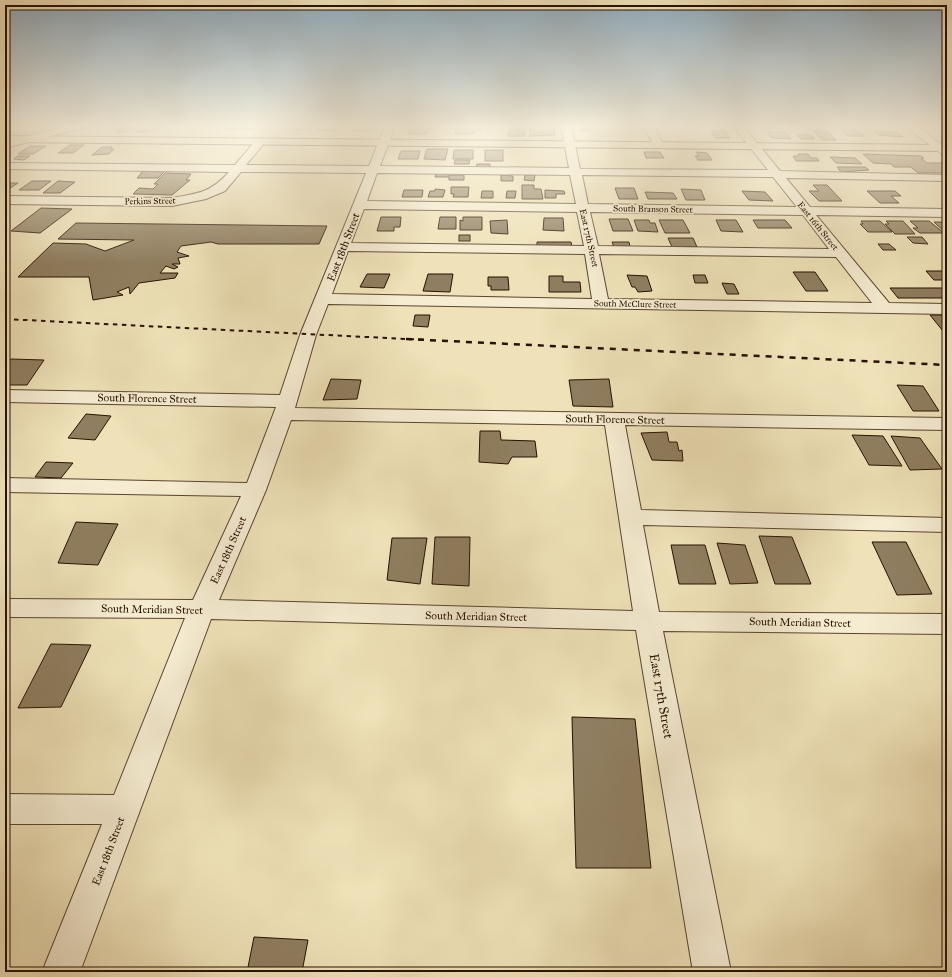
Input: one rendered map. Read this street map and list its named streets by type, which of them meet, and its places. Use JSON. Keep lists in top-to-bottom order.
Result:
{
  "streets": {
    "street": [
      "Perkins Street",
      "South Branson Street",
      "East 16th Street",
      "East 17th Street",
      "East 18th Street",
      "South McClure Street",
      "South Florence Street",
      "South Meridian Street"
    ]
  },
  "crossings": [
    ["South Branson Street", "East 16th Street"],
    ["South Branson Street", "East 17th Street"],
    ["South Branson Street", "East 18th Street"],
    ["East 16th Street", "South McClure Street"],
    ["East 17th Street", "South McClure Street"],
    ["East 17th Street", "South Florence Street"],
    ["East 17th Street", "South Meridian Street"],
    ["East 18th Street", "South McClure Street"],
    ["East 18th Street", "South Florence Street"],
    ["East 18th Street", "South Meridian Street"]
  ]
}
